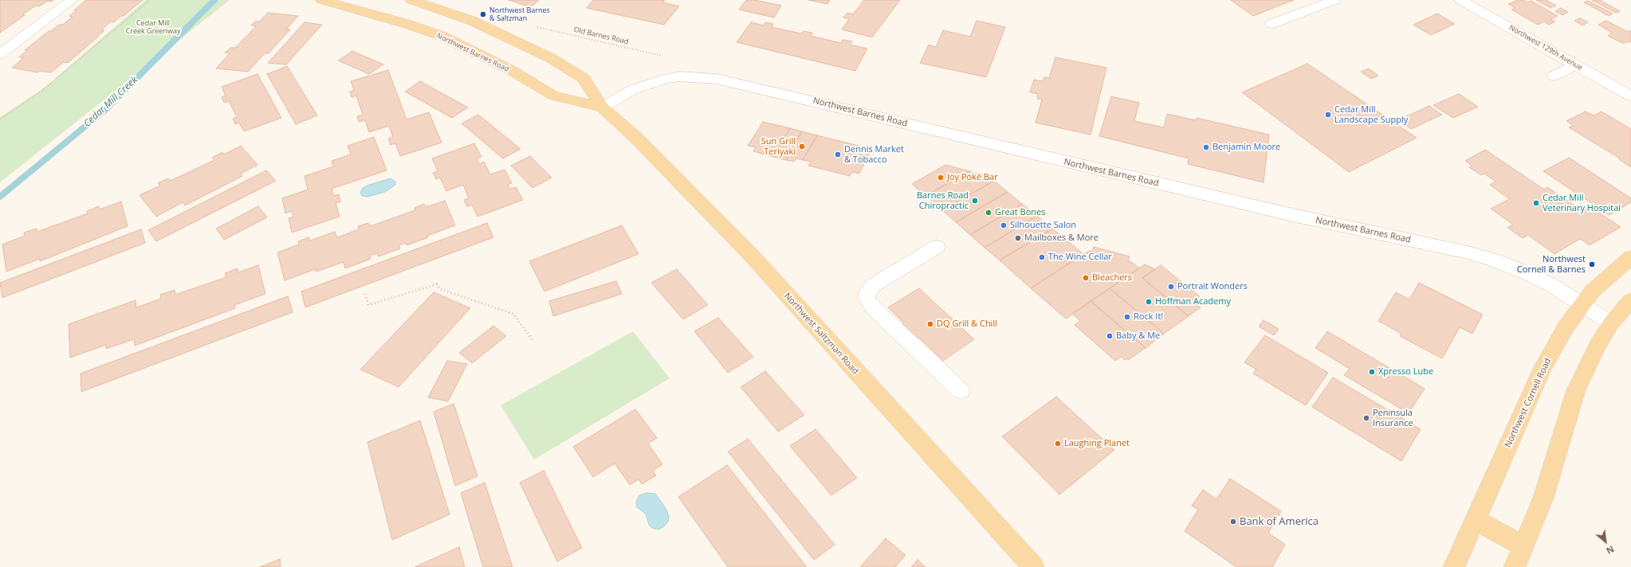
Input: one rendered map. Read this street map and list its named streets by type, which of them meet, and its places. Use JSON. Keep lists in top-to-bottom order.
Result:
{
  "streets": {
    "main road": ["Northwest Barnes Road", "Northwest Saltzman Road", "Northwest Cornell Road"],
    "street": ["Northwest 129th Avenue"],
    "path": ["Old Barnes Road"]
  },
  "crossings": [
    ["Northwest Barnes Road", "Northwest Saltzman Road"],
    ["Northwest Barnes Road", "Northwest Cornell Road"]
  ],
  "water": ["Cedar Mill Creek"],
  "parks": ["Cedar Mill Creek Greenway"],
  "places": [
    "Northwest Barnes & Saltzman",
    "Cedar Mill Landscape Supply",
    "Sun Grill Teriyaki",
    "Benjamin Moore",
    "Dennis Market & Tobacco",
    "Joy Poké Bar",
    "Barnes Road Chiropractic",
    "Cedar Mill Veterinary Hospital",
    "Great Bones",
    "Silhouette Salon",
    "Mailboxes & More",
    "The Wine Cellar",
    "Northwest Cornell & Barnes",
    "Bleachers",
    "Portrait Wonders",
    "Hoffman Academy",
    "Rock It!",
    "DQ Grill & Chill",
    "Baby & Me",
    "Xpresso Lube",
    "Peninsula Insurance",
    "Laughing Planet",
    "Bank of America"
  ],
  "north": "bottom right"
}
